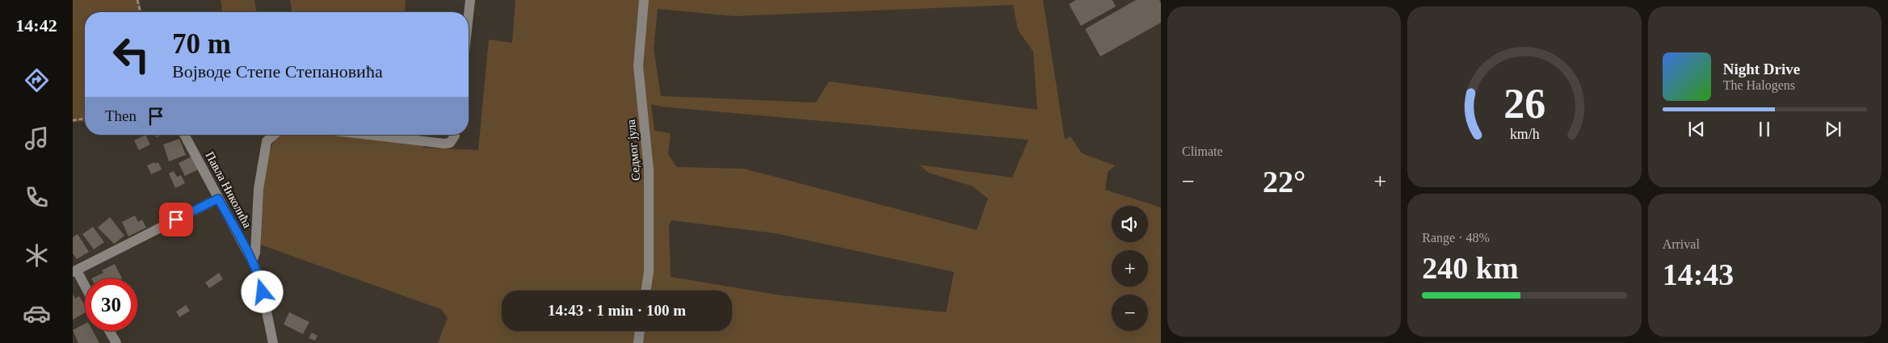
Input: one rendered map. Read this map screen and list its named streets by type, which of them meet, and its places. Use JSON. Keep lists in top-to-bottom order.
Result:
{
  "streets": {
    "street": ["Седмог јула", "Павла Николића"]
  },
  "page": {
    "tabs": "14:42",
    "tile": [
      "Climate",
      ["Range · 48%", "240 km"],
      ["Arrival", "14:43"]
    ],
    "turn": ["70 m", "Војводе Степе Степановића"],
    "song": ["Night Drive", "The Halogens"],
    "then": "Then",
    "heat": ["−", "22°", "+"],
    "map_buttons": ["+", "−"],
    "limit": "30",
    "trip": "14:43 · 1 min · 100 m",
    "gauge": ["26", "km/h"]
  }
}
